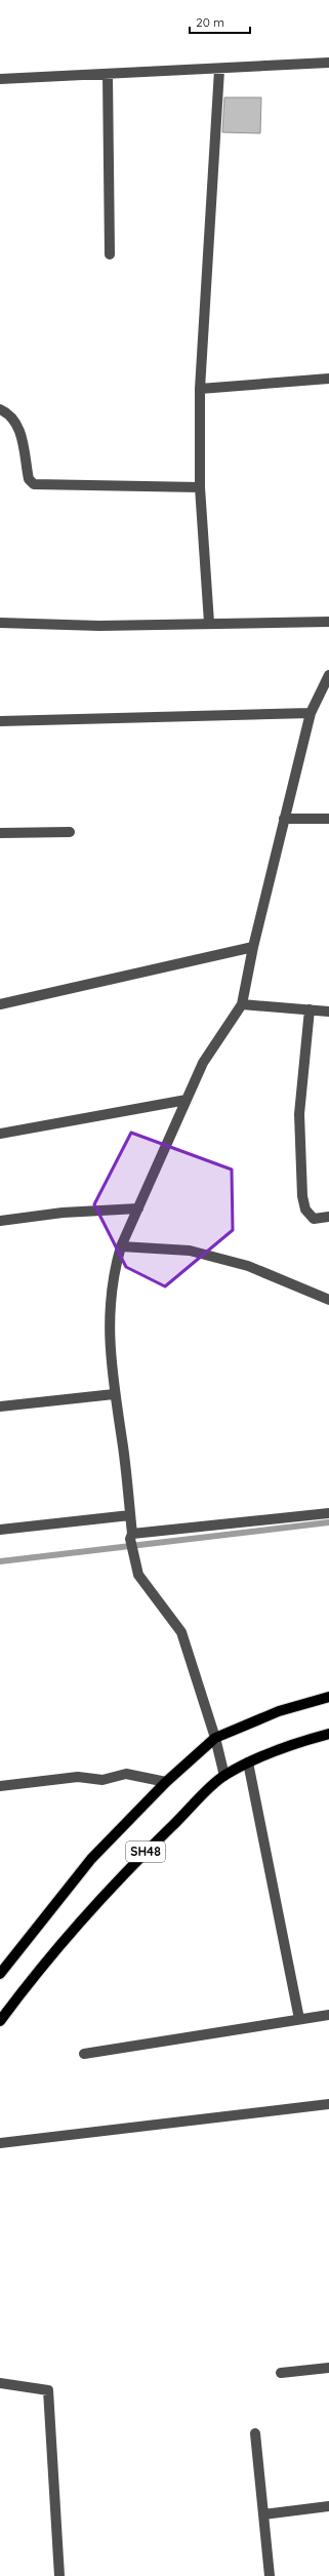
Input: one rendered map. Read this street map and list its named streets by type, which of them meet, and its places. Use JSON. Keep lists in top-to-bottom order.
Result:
{
  "streets": {
    "main road": ["SH48"]
  },
  "scale_bar": "20 m"
}
